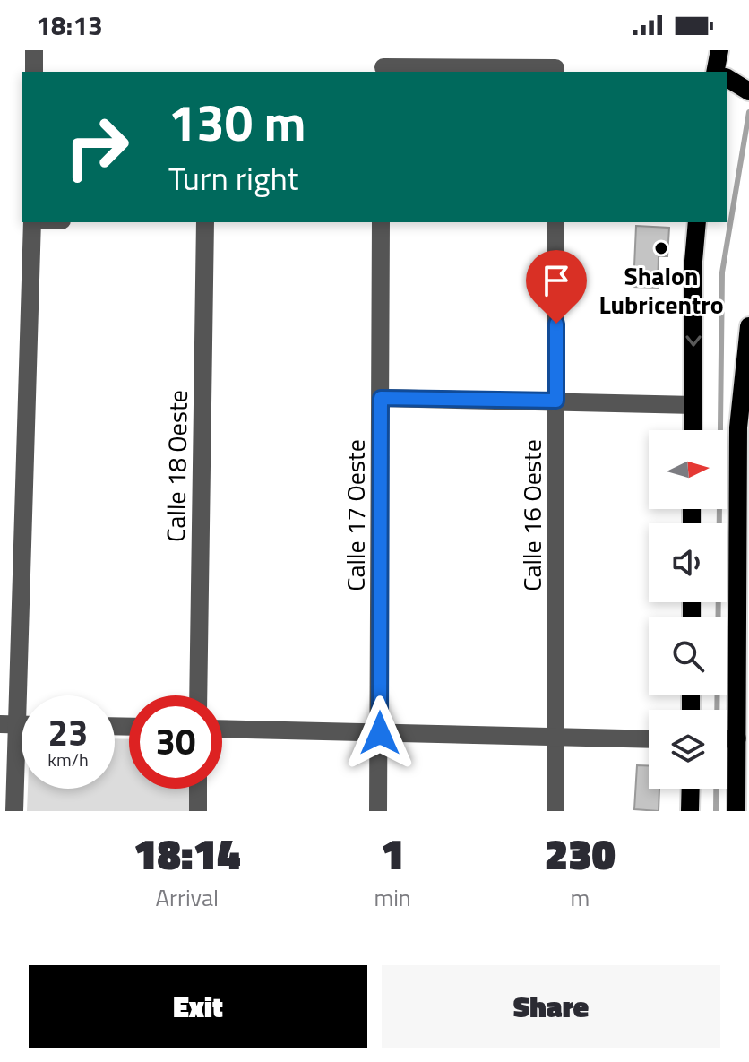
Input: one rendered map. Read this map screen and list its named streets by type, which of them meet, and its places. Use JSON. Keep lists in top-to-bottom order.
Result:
{
  "streets": {
    "street": ["Calle 18 Oeste", "Calle 17 Oeste", "Calle 16 Oeste"]
  },
  "places": ["Shalon Lubricentro"],
  "north": "right",
  "page": {
    "status": "18:13",
    "turn": ["130 m", "Turn right"],
    "speed": "23 km/h",
    "limit": "30",
    "eta": [
      "18:14",
      "Arrival",
      "1",
      "min",
      "230",
      "m"
    ],
    "buttons": ["Exit", "Share"]
  }
}
